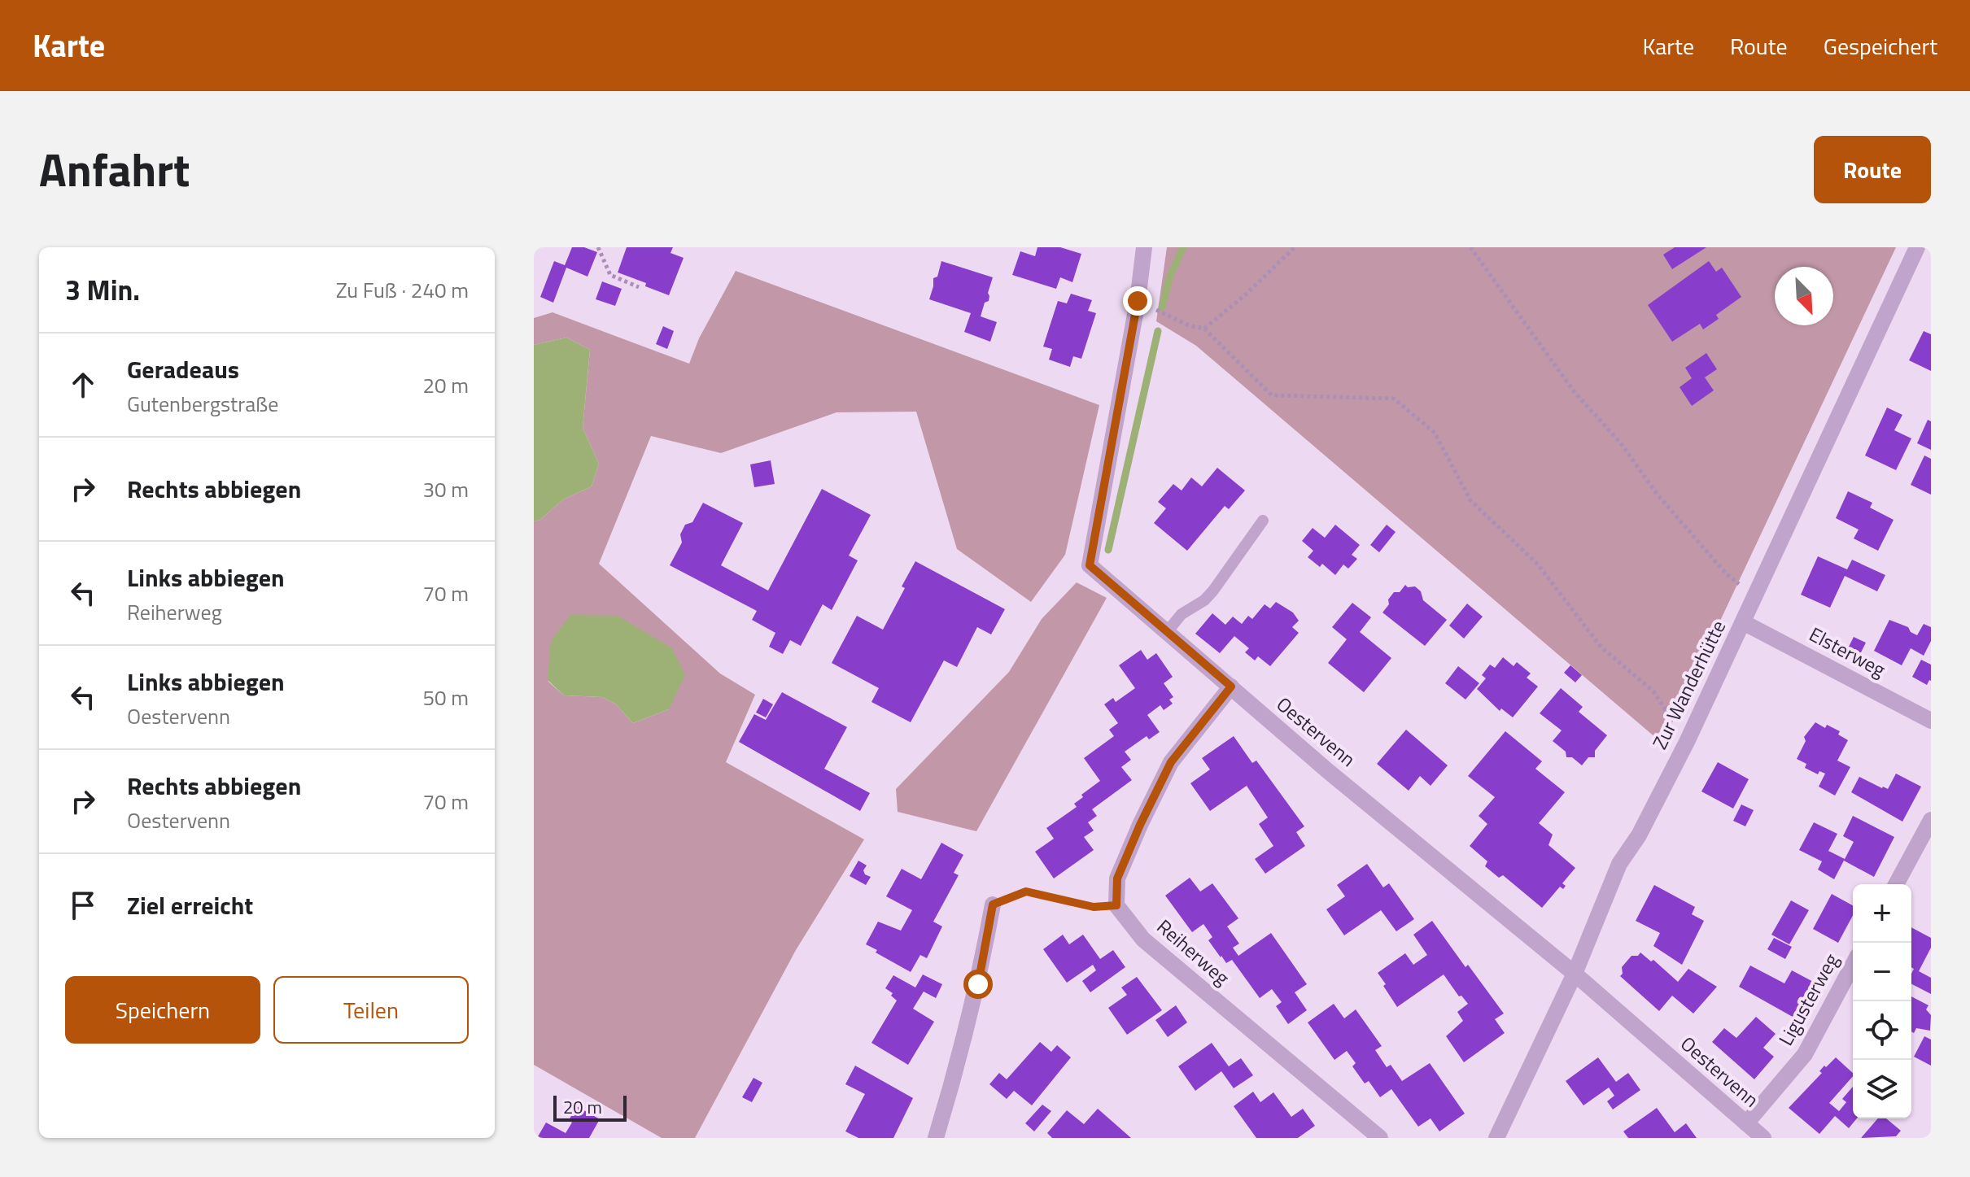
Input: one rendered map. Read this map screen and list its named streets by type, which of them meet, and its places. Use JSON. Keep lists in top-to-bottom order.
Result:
{
  "streets": {
    "street": [
      "Elsterweg",
      "Zur Wanderhütte",
      "Oestervenn",
      "Reiherweg",
      "Ligusterweg"
    ]
  },
  "crossings": [
    ["Elsterweg", "Zur Wanderhütte"],
    ["Zur Wanderhütte", "Oestervenn"],
    ["Oestervenn", "Ligusterweg"]
  ],
  "scale_bar": "20 m",
  "north": "bottom right",
  "page": {
    "header": "Karte",
    "nav": ["Karte", "Route", "Gespeichert"],
    "title": "Anfahrt",
    "buttons": [
      "Route",
      ["Speichern", "Teilen"]
    ],
    "heading": ["3 Min.", "Zu Fuß · 240 m"],
    "list": [
      ["Geradeaus", "Gutenbergstraße", "20 m"],
      ["Rechts abbiegen", "30 m"],
      ["Links abbiegen", "Reiherweg", "70 m"],
      ["Links abbiegen", "Oestervenn", "50 m"],
      ["Rechts abbiegen", "Oestervenn", "70 m"],
      "Ziel erreicht"
    ],
    "map_buttons": ["+", "−"],
    "scale": "20 m"
  }
}
